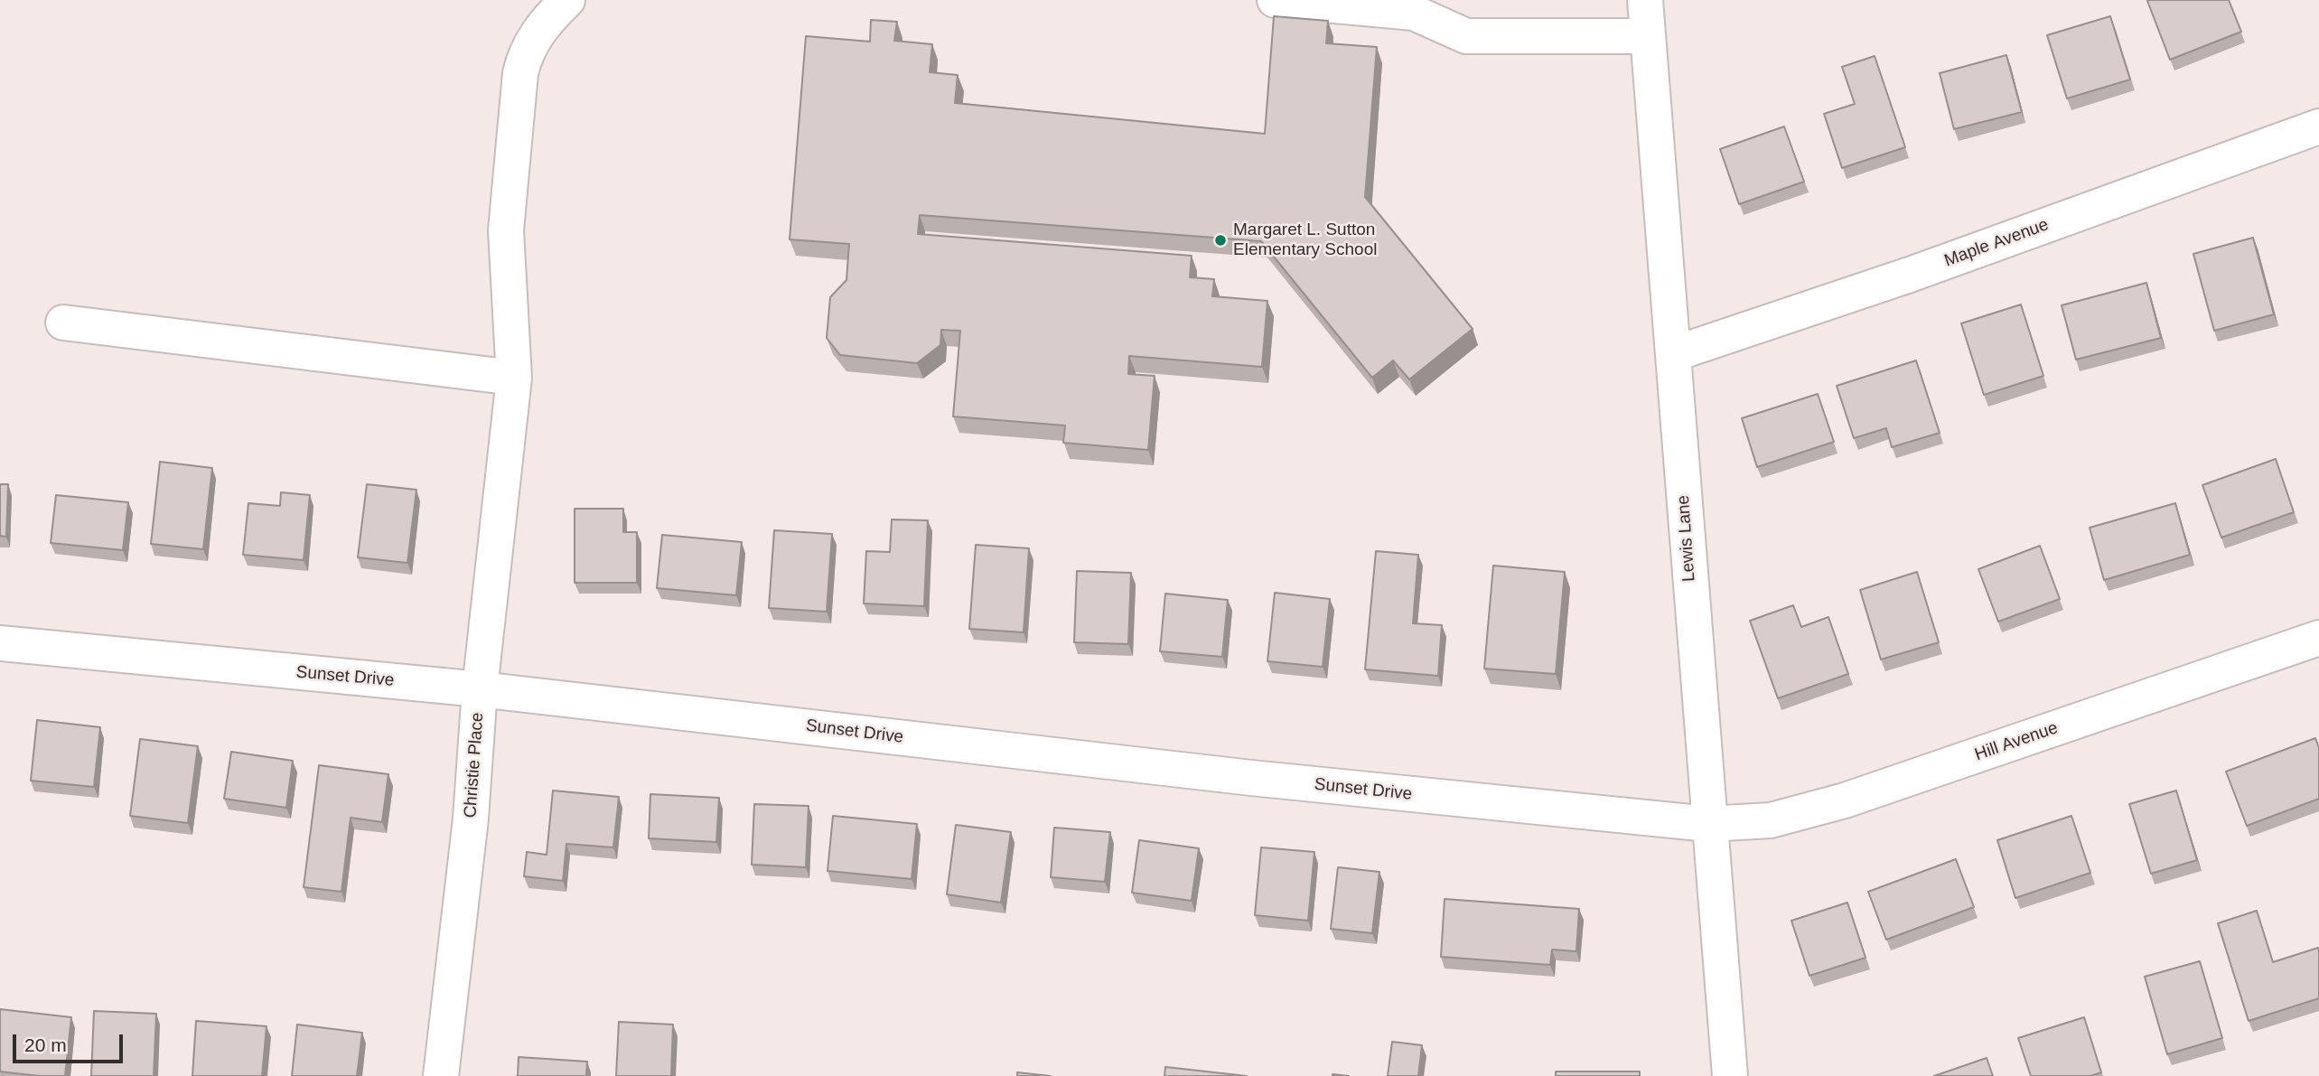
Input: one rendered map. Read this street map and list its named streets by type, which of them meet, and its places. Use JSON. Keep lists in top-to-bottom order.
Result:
{
  "streets": {
    "street": [
      "Maple Avenue",
      "Lewis Lane",
      "Sunset Drive",
      "Hill Avenue",
      "Christie Place"
    ]
  },
  "crossings": [
    ["Maple Avenue", "Lewis Lane"],
    ["Lewis Lane", "Sunset Drive"],
    ["Lewis Lane", "Hill Avenue"],
    ["Sunset Drive", "Hill Avenue"],
    ["Sunset Drive", "Christie Place"]
  ],
  "places": ["Margaret L. Sutton Elementary School"],
  "scale_bar": "20 m"
}
